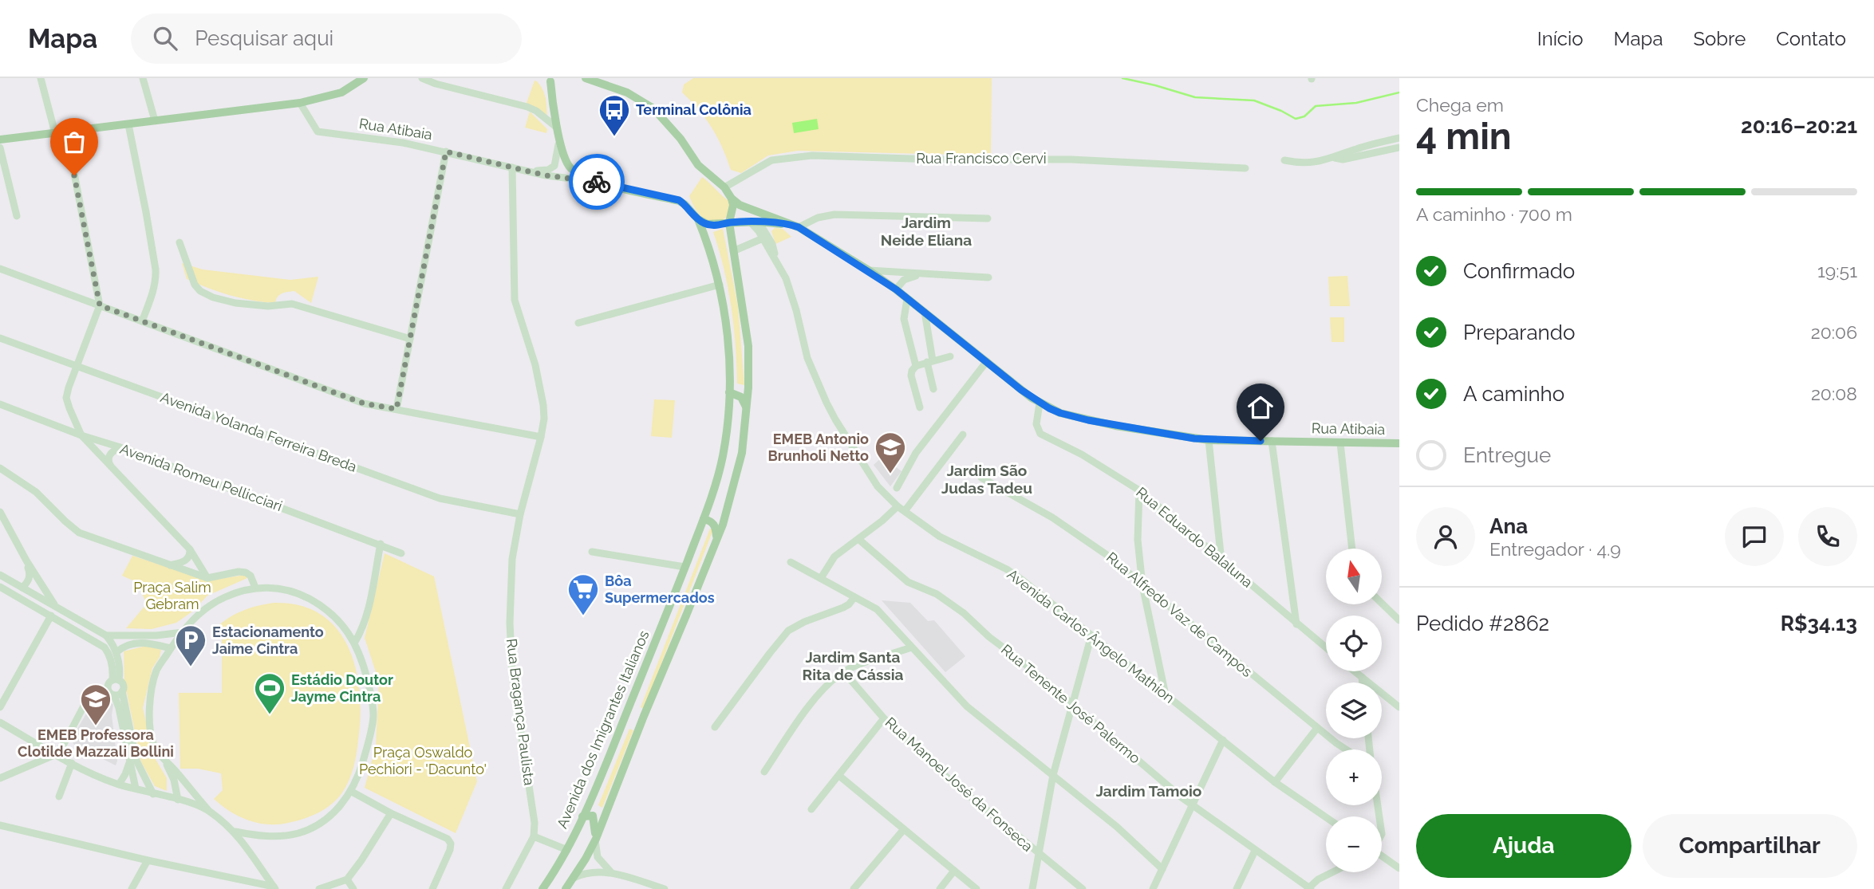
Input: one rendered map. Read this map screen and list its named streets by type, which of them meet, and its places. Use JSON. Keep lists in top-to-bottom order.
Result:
{
  "streets": {
    "main road": ["Rua Atibaia", "Avenida dos Imigrantes Italianos"],
    "street": [
      "Rua Francisco Cervi",
      "Avenida Yolanda Ferreira Breda",
      "Avenida Romeu Pellicciari",
      "Rua Eduardo Balaluna",
      "Rua Alfredo Vaz de Campos",
      "Avenida Carlos Ângelo Mathion",
      "Rua Tenente José Palermo",
      "Rua Bragança Paulista",
      "Rua Manoel José da Fonseca"
    ]
  },
  "crossings": [
    ["Rua Atibaia", "Rua Eduardo Balaluna"],
    ["Rua Atibaia", "Avenida Carlos Ângelo Mathion"],
    ["Rua Atibaia", "Rua Bragança Paulista"],
    ["Rua Atibaia", "Avenida dos Imigrantes Italianos"],
    ["Avenida Yolanda Ferreira Breda", "Rua Bragança Paulista"]
  ],
  "districts": [
    "Jardim Neide Eliana",
    "Jardim São Judas Tadeu",
    "Jardim Santa Rita de Cássia",
    "Jardim Tamoio"
  ],
  "parks": ["Praça Salim Gebram", "Praça Oswaldo Pechiori - 'Dacunto'"],
  "places": {
    "bus stop": ["Terminal Colônia"],
    "school or university": ["EMEB Antonio Brunholi Netto", "EMEB Professora Clotilde Mazzali Bollini"],
    "supermarket": ["Bôa Supermercados"],
    "parking": ["Estacionamento Jaime Cintra"],
    "sports": ["Estádio Doutor Jayme Cintra"]
  },
  "north": "top",
  "page": {
    "header": "Mapa",
    "search": "Pesquisar aqui",
    "nav": [
      "Início",
      "Mapa",
      "Sobre",
      "Contato"
    ],
    "heading": ["4 min", "Chega em", "20:16–20:21"],
    "panel": [
      "Ana",
      "Entregador · 4.9",
      "Pedido #2862",
      "R$34.13"
    ],
    "bar": "A caminho · 700 m",
    "list": [
      ["Confirmado", "19:51"],
      ["Preparando", "20:06"],
      ["A caminho", "20:08"],
      "Entregue"
    ],
    "map_buttons": ["+", "−"],
    "buttons": ["Ajuda", "Compartilhar"]
  }
}
